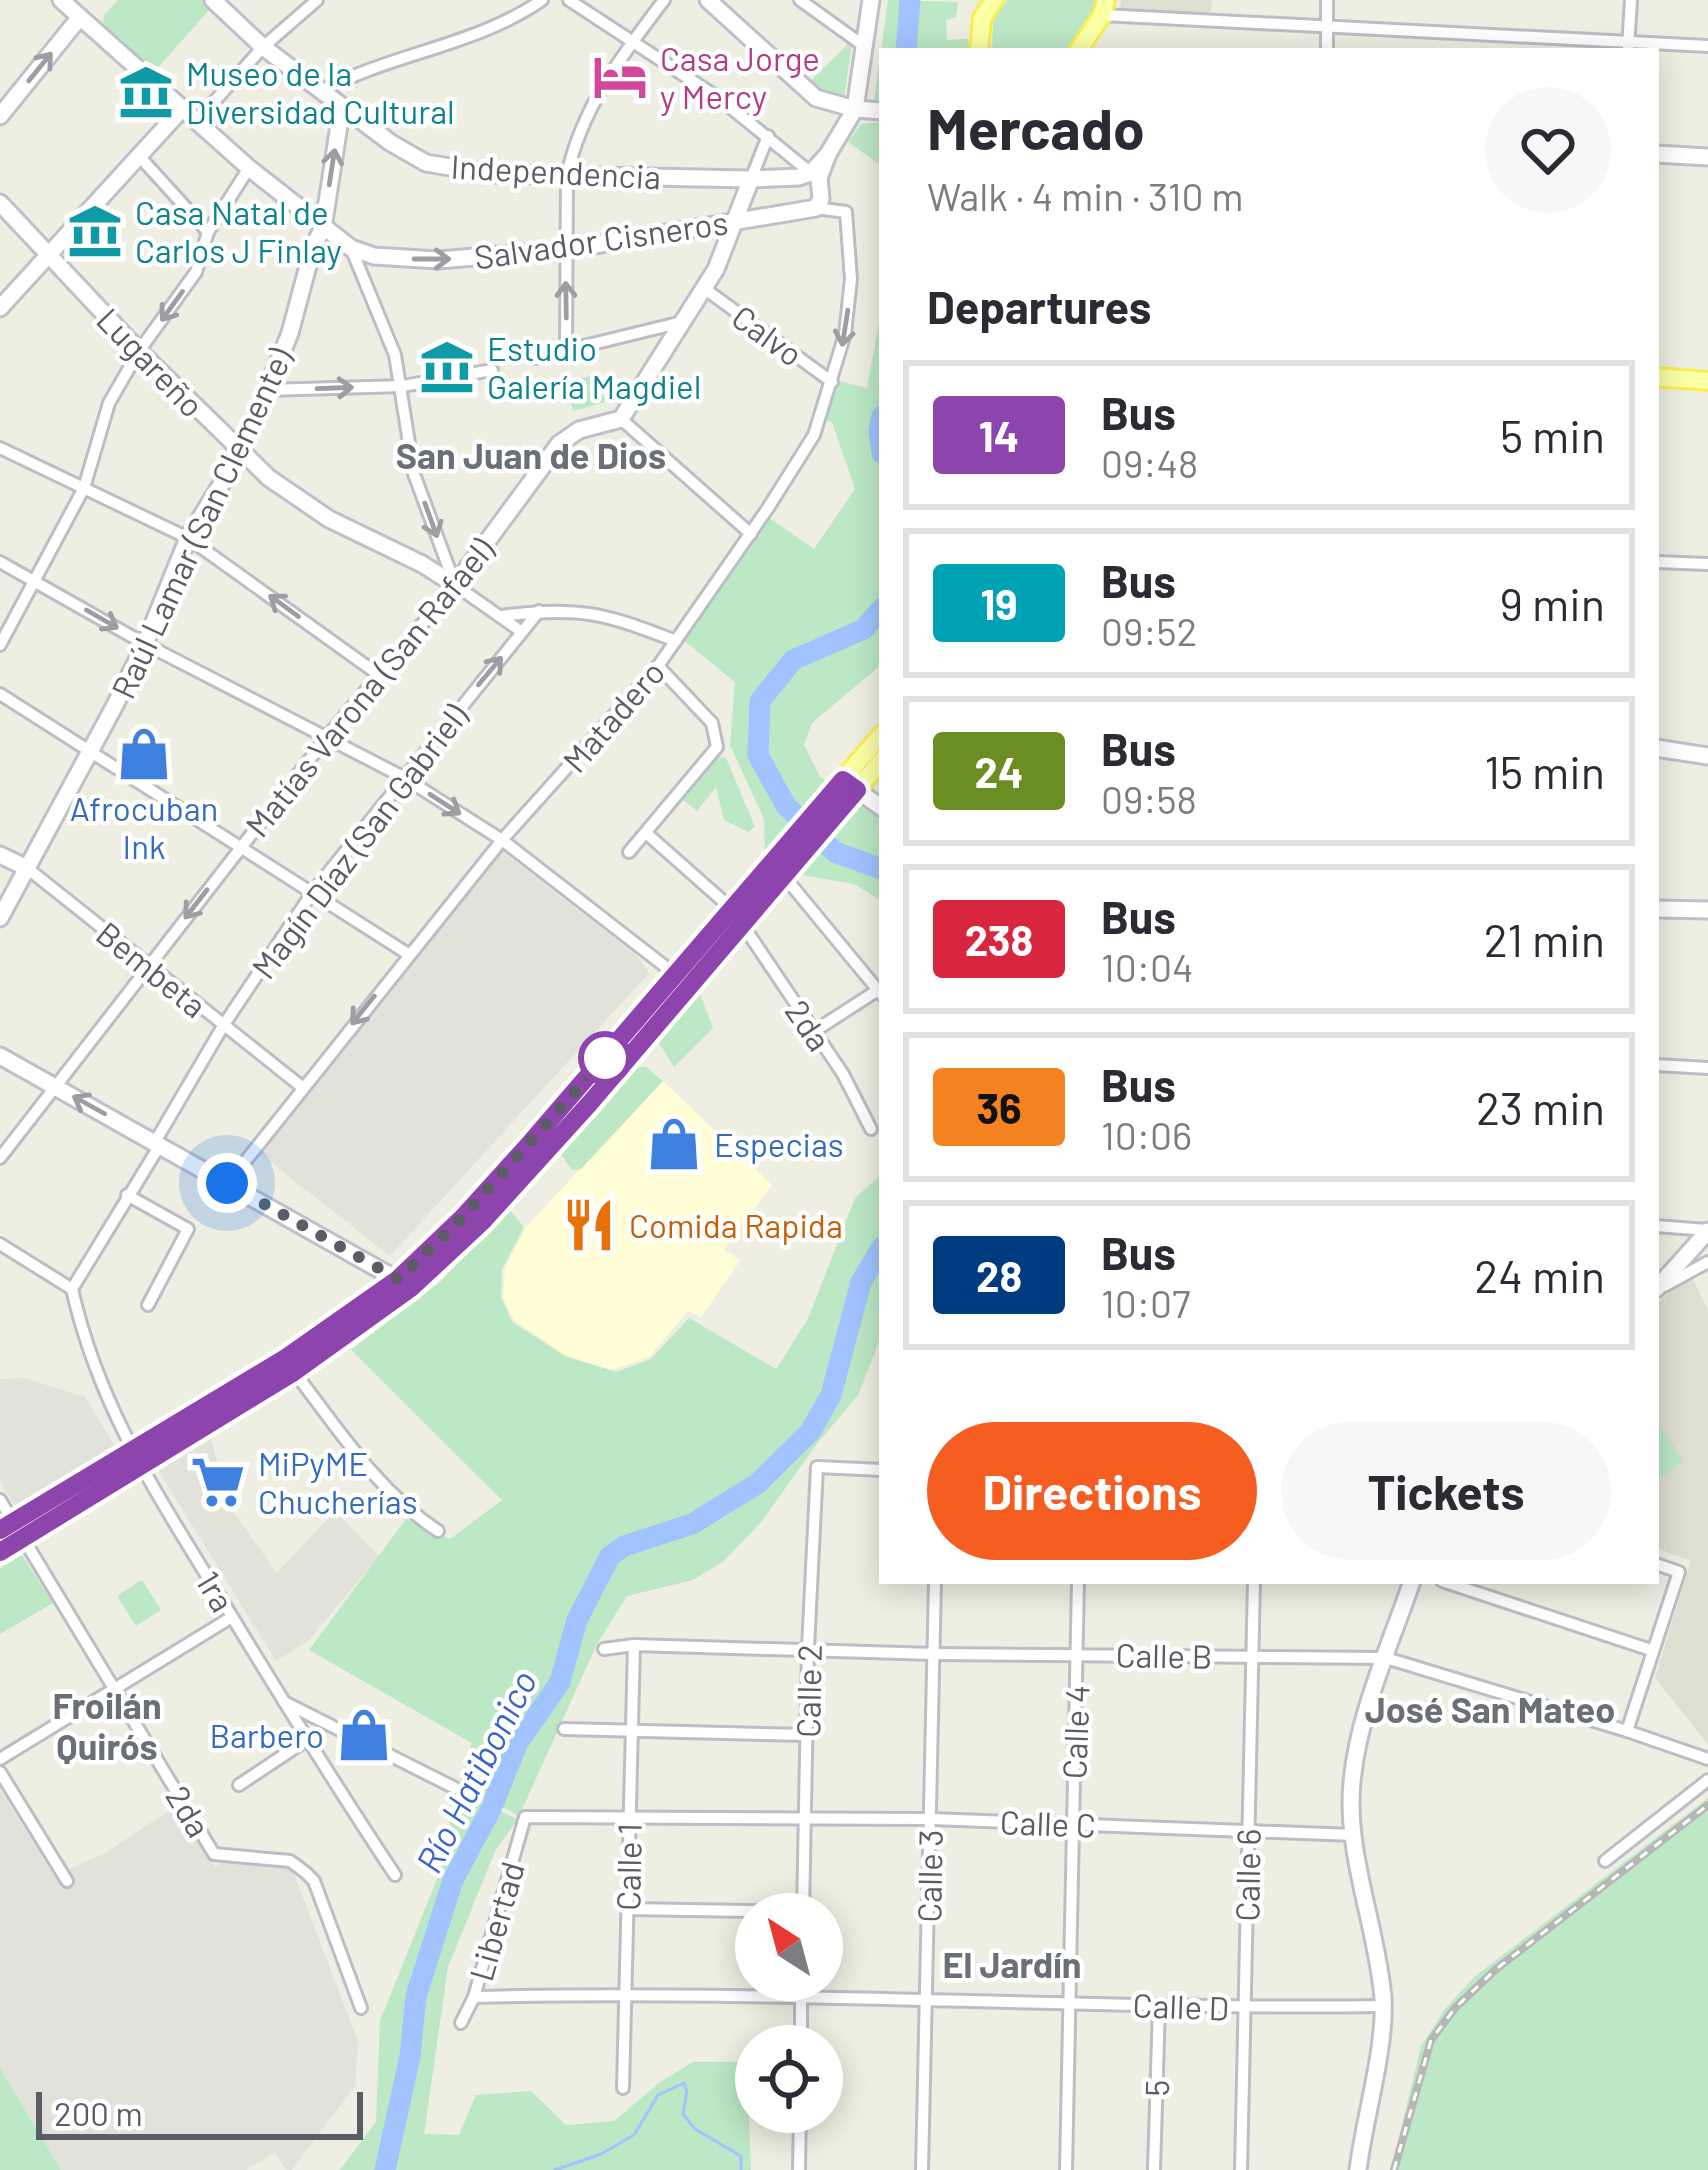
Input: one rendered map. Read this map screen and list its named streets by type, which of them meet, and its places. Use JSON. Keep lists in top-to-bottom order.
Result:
{
  "streets": {
    "street": [
      "Independencia",
      "Salvador Cisneros",
      "Calvo",
      "Lugareño",
      "Raúl Lamar (San Clemente)",
      "Matías Varona (San Rafael)",
      "Matadero",
      "Magín Díaz (San Gabriel)",
      "Bembeta",
      "2da",
      "1ra",
      "Calle B",
      "Calle 2",
      "Calle 4",
      "Calle C",
      "Calle 1",
      "Calle 6",
      "Calle 3",
      "Libertad",
      "Calle D",
      "5"
    ]
  },
  "crossings": [
    ["Independencia", "Raúl Lamar (San Clemente)"],
    ["Salvador Cisneros", "Raúl Lamar (San Clemente)"],
    ["Salvador Cisneros", "Matadero"],
    ["Calvo", "Matadero"],
    ["Lugareño", "Raúl Lamar (San Clemente)"],
    ["Lugareño", "Matías Varona (San Rafael)"],
    ["Lugareño", "Magín Díaz (San Gabriel)"],
    ["Raúl Lamar (San Clemente)", "Bembeta"],
    ["Matías Varona (San Rafael)", "Bembeta"],
    ["Matadero", "Bembeta"],
    ["Magín Díaz (San Gabriel)", "Bembeta"],
    ["Magín Díaz (San Gabriel)", "1ra"],
    ["Calle B", "Calle 2"],
    ["Calle B", "Calle 4"],
    ["Calle B", "Calle 1"],
    ["Calle B", "Calle 6"],
    ["Calle B", "Calle 3"],
    ["Calle 2", "Calle C"],
    ["Calle 4", "Calle C"],
    ["Calle 4", "Calle D"],
    ["Calle C", "Calle 1"],
    ["Calle C", "Calle 6"],
    ["Calle C", "Calle 3"],
    ["Calle C", "Libertad"],
    ["Calle 1", "Calle D"],
    ["Calle 6", "Calle D"],
    ["Calle 3", "Calle D"],
    ["Libertad", "Calle D"],
    ["Calle D", "5"]
  ],
  "districts": [
    "San Juan de Dios",
    "Froilán Quirós",
    "José San Mateo",
    "El Jardín"
  ],
  "water": ["Río Hatibonico"],
  "places": {
    "hotel": ["Casa Jorge y Mercy"],
    "museum": ["Museo de la Diversidad Cultural", "Casa Natal de Carlos J Finlay", "Estudio Galería Magdiel"],
    "shop": ["Afrocuban Ink", "Especias", "Barbero"],
    "restaurant": ["Comida Rapida"],
    "supermarket": ["MiPyME Chucherías"]
  },
  "lines": ["bus line 14"],
  "scale_bar": "200 m",
  "north": "top left",
  "page": {
    "heading": [
      ["Mercado", "Walk · 4 min · 310 m"],
      "Departures"
    ],
    "list": [
      {
        "mark": "14",
        "name": "Bus",
        "note": "09:48",
        "value": "5 min"
      },
      {
        "mark": "19",
        "name": "Bus",
        "note": "09:52",
        "value": "9 min"
      },
      {
        "mark": "24",
        "name": "Bus",
        "note": "09:58",
        "value": "15 min"
      },
      {
        "mark": "238",
        "name": "Bus",
        "note": "10:04",
        "value": "21 min"
      },
      {
        "mark": "36",
        "name": "Bus",
        "note": "10:06",
        "value": "23 min"
      },
      {
        "mark": "28",
        "name": "Bus",
        "note": "10:07",
        "value": "24 min"
      }
    ],
    "buttons": ["Directions", "Tickets"],
    "scale": "200 m"
  }
}
